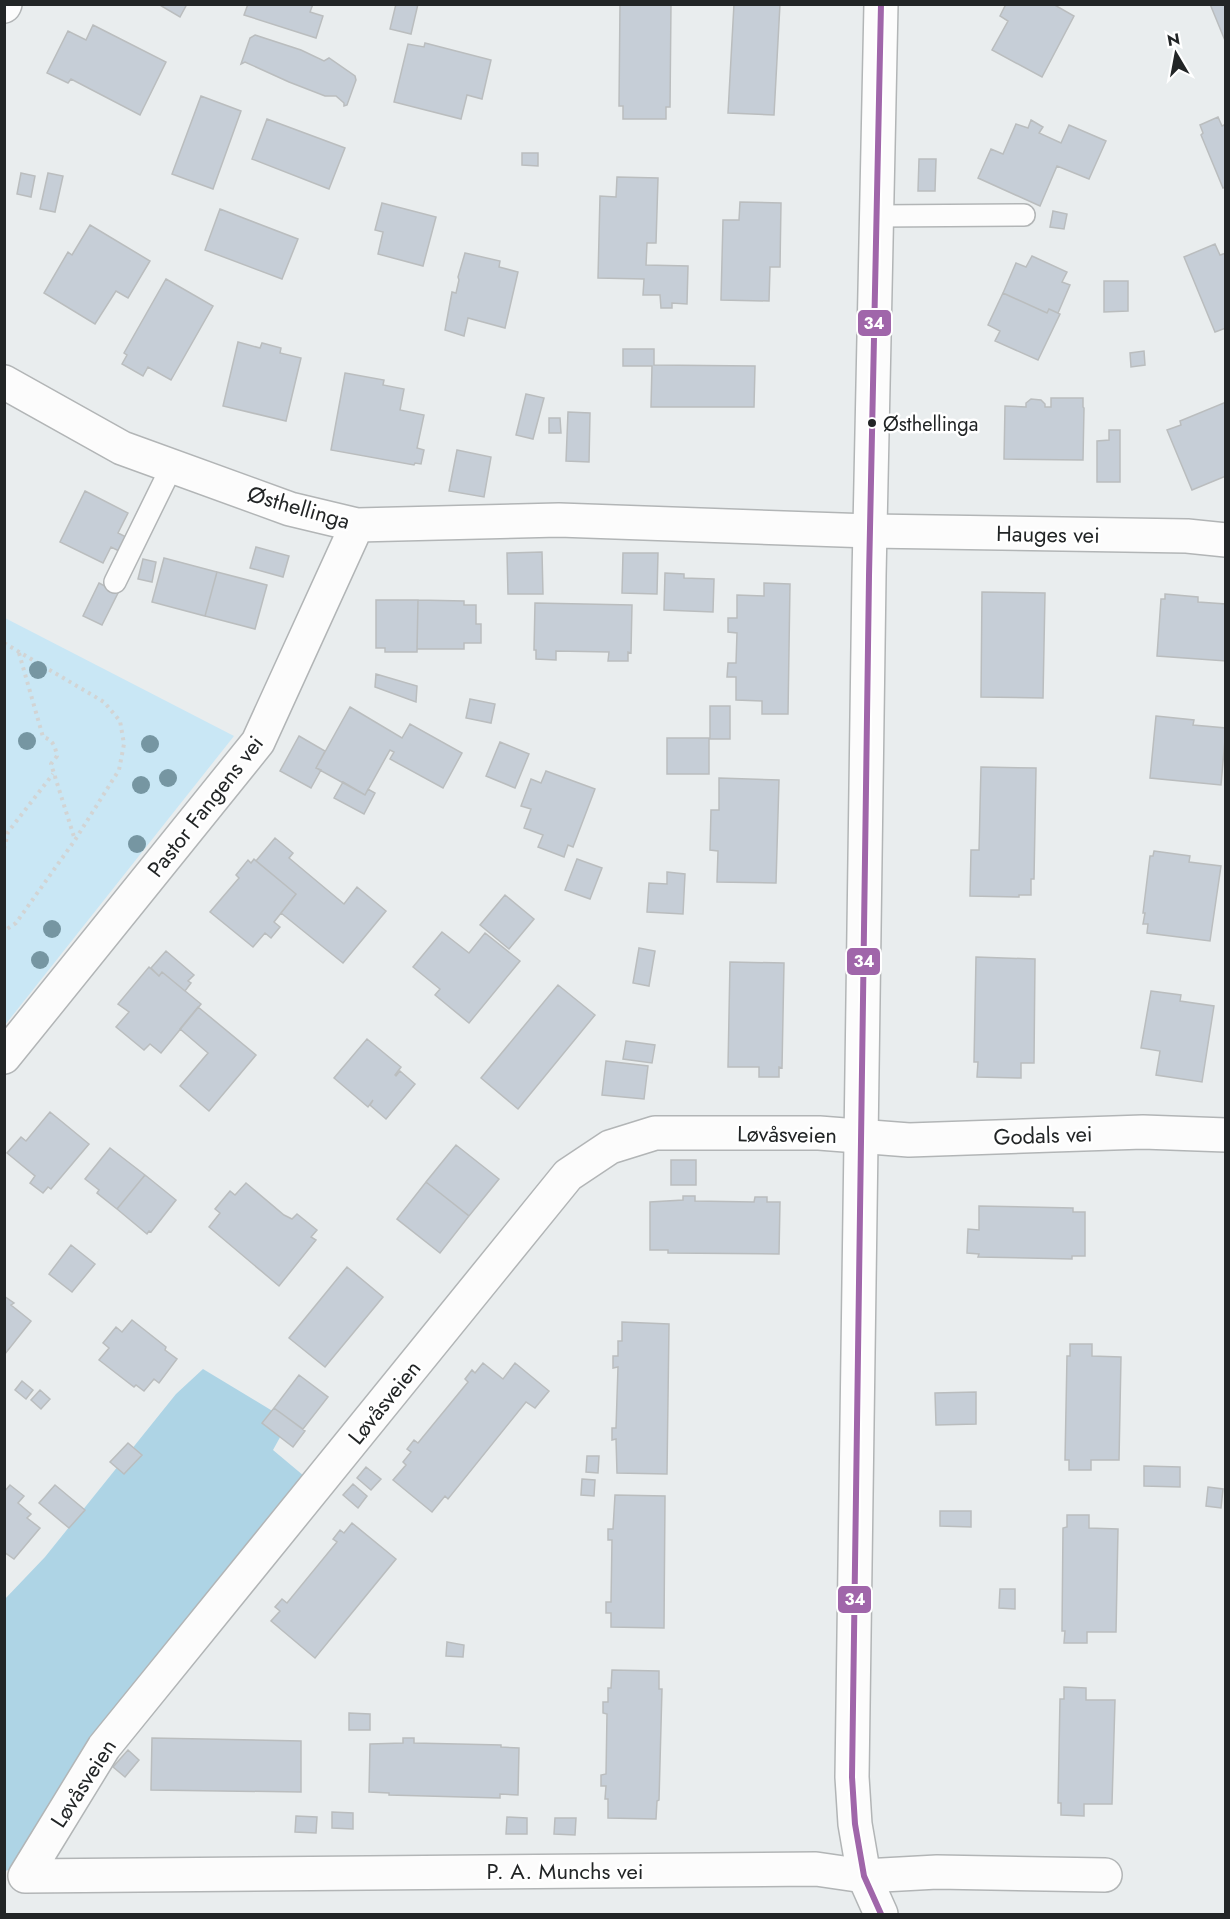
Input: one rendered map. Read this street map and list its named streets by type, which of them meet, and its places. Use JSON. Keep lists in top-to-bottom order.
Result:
{
  "streets": {
    "street": [
      "Østhellinga",
      "Hauges vei",
      "Pastor Fangens vei",
      "Løvåsveien",
      "Godals vei",
      "P. A. Munchs vei"
    ]
  },
  "crossings": [
    ["Østhellinga", "Hauges vei"],
    ["Østhellinga", "Pastor Fangens vei"],
    ["Løvåsveien", "Godals vei"],
    ["Løvåsveien", "P. A. Munchs vei"]
  ],
  "places": ["Østhellinga"],
  "lines": ["transit line 34"],
  "north": "top"
}
